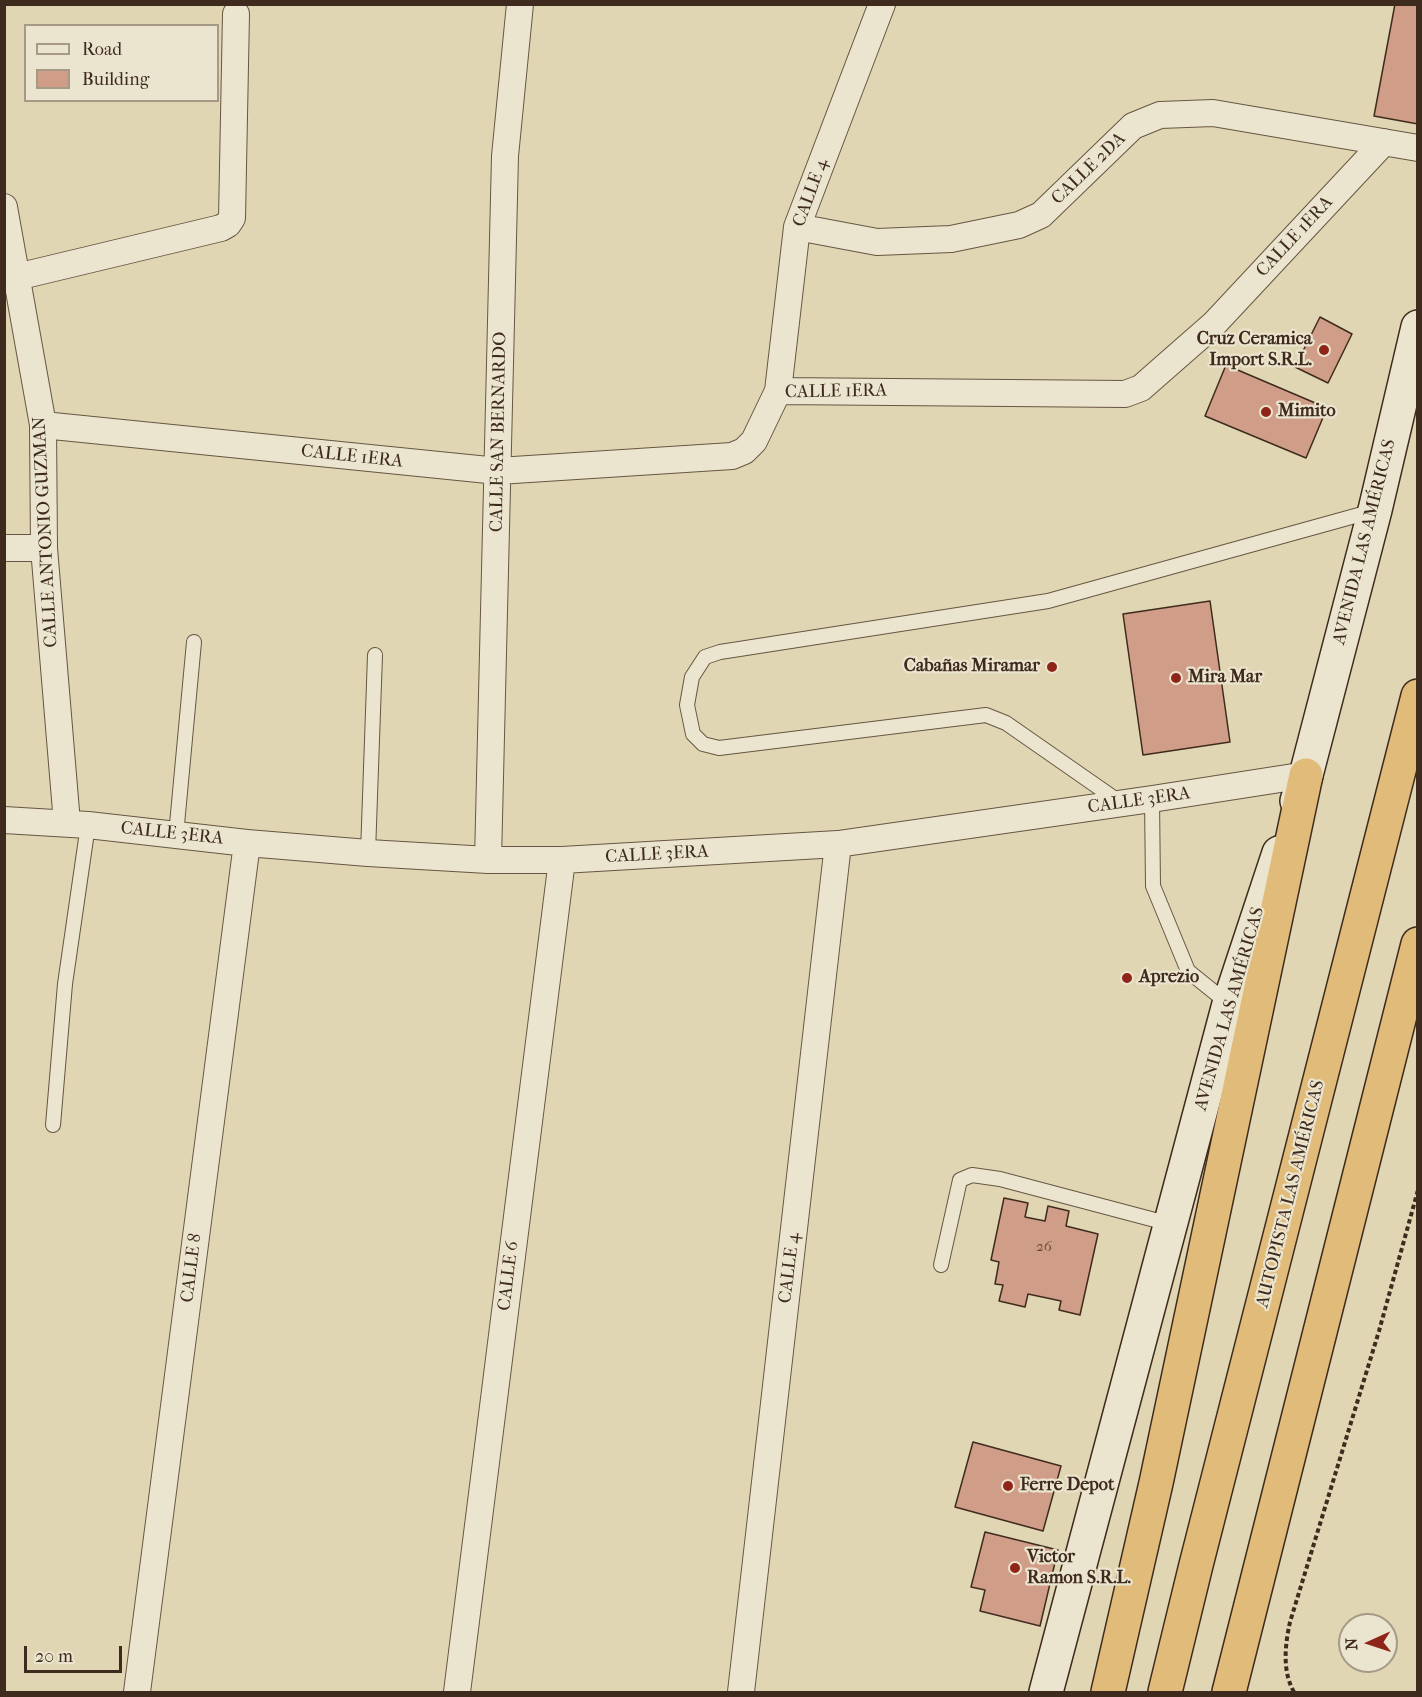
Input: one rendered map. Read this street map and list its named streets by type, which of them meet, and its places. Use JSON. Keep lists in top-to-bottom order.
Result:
{
  "streets": {
    "highway": ["AUTOPISTA LAS AMÉRICAS"],
    "main road": ["AVENIDA LAS AMÉRICAS"],
    "street": [
      "CALLE 2DA",
      "CALLE 4",
      "CALLE 1ERA",
      "CALLE SAN BERNARDO",
      "CALLE ANTONIO GUZMAN",
      "CALLE 3ERA",
      "CALLE 8",
      "CALLE 6"
    ]
  },
  "crossings": [
    ["CALLE 2DA", "CALLE 4"],
    ["CALLE 2DA", "CALLE 1ERA"],
    ["CALLE 4", "CALLE 1ERA"],
    ["CALLE 4", "CALLE 3ERA"],
    ["CALLE 1ERA", "CALLE SAN BERNARDO"],
    ["CALLE 1ERA", "CALLE ANTONIO GUZMAN"],
    ["CALLE SAN BERNARDO", "CALLE 3ERA"],
    ["CALLE ANTONIO GUZMAN", "CALLE 3ERA"],
    ["AVENIDA LAS AMÉRICAS", "CALLE 3ERA"],
    ["CALLE 3ERA", "CALLE 8"],
    ["CALLE 3ERA", "CALLE 6"]
  ],
  "places": [
    "Cruz Ceramica Import S.R.L.",
    "Mimito",
    "Cabañas Miramar",
    "Mira Mar",
    "Aprezio",
    "Ferre Depot",
    "Victor Ramon S.R.L."
  ],
  "house_numbers": ["26"],
  "legend": ["Road", "Building"],
  "scale_bar": "20 m",
  "north": "left"
}
